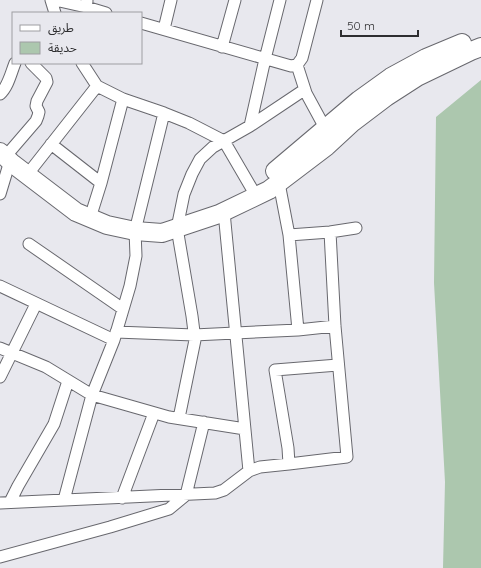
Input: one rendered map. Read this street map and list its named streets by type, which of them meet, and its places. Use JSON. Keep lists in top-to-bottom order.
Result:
{
  "legend": ["طريق", "حديقة"],
  "scale_bar": "50 m"
}
